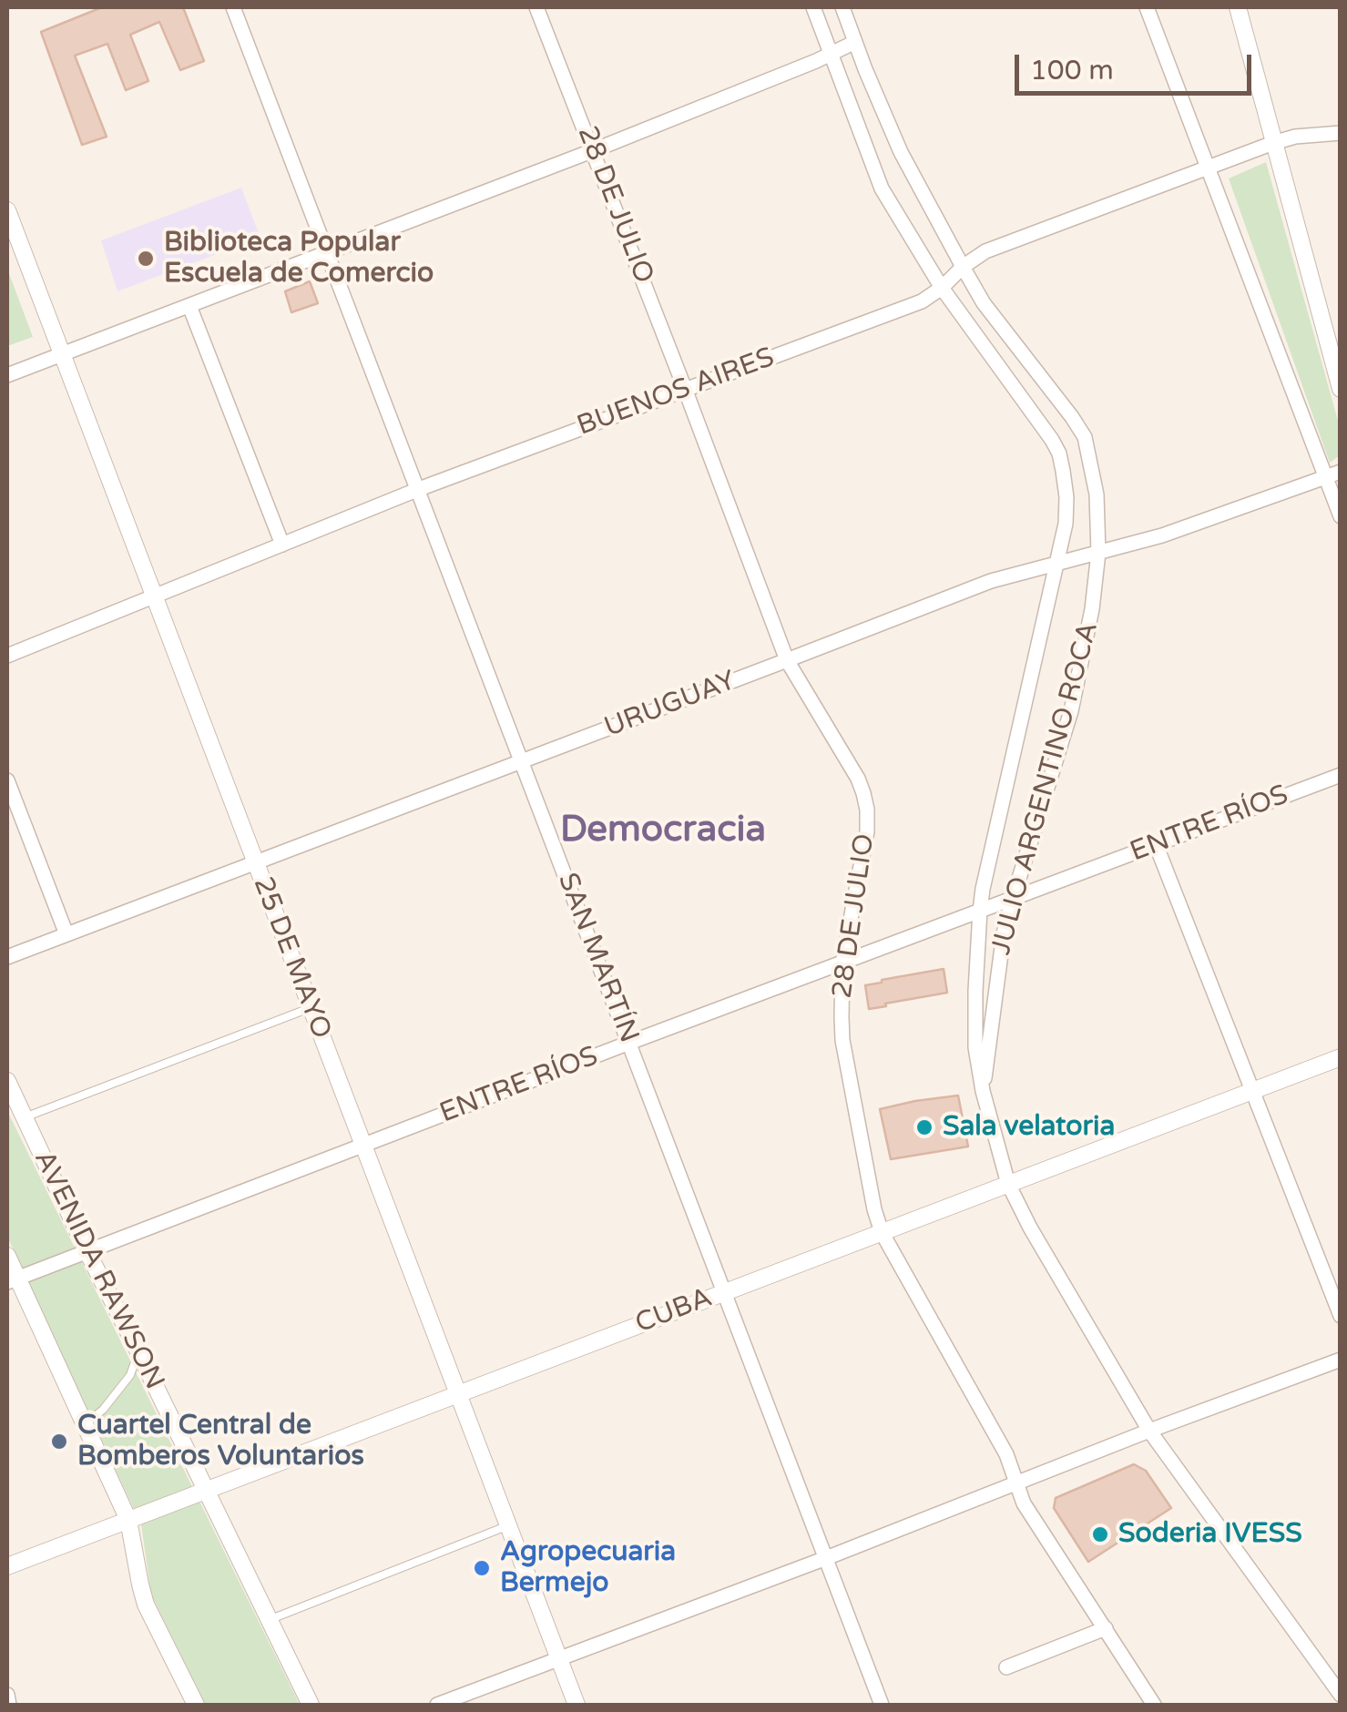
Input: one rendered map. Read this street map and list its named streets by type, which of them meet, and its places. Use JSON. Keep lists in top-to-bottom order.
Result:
{
  "streets": {
    "street": [
      "28 DE JULIO",
      "BUENOS AIRES",
      "URUGUAY",
      "JULIO ARGENTINO ROCA",
      "ENTRE RÍOS",
      "25 DE MAYO",
      "SAN MARTÍN",
      "AVENIDA RAWSON",
      "CUBA"
    ]
  },
  "crossings": [
    ["28 DE JULIO", "BUENOS AIRES"],
    ["28 DE JULIO", "URUGUAY"],
    ["28 DE JULIO", "ENTRE RÍOS"],
    ["28 DE JULIO", "CUBA"],
    ["BUENOS AIRES", "JULIO ARGENTINO ROCA"],
    ["BUENOS AIRES", "25 DE MAYO"],
    ["BUENOS AIRES", "SAN MARTÍN"],
    ["URUGUAY", "JULIO ARGENTINO ROCA"],
    ["URUGUAY", "25 DE MAYO"],
    ["URUGUAY", "SAN MARTÍN"],
    ["JULIO ARGENTINO ROCA", "ENTRE RÍOS"],
    ["JULIO ARGENTINO ROCA", "CUBA"],
    ["ENTRE RÍOS", "25 DE MAYO"],
    ["ENTRE RÍOS", "SAN MARTÍN"],
    ["ENTRE RÍOS", "AVENIDA RAWSON"],
    ["25 DE MAYO", "CUBA"],
    ["SAN MARTÍN", "CUBA"],
    ["AVENIDA RAWSON", "CUBA"]
  ],
  "districts": ["Democracia"],
  "places": [
    "Biblioteca Popular Escuela de Comercio",
    "Sala velatoria",
    "Cuartel Central de Bomberos Voluntarios",
    "Soderia IVESS",
    "Agropecuaria Bermejo"
  ],
  "scale_bar": "100 m"
}
